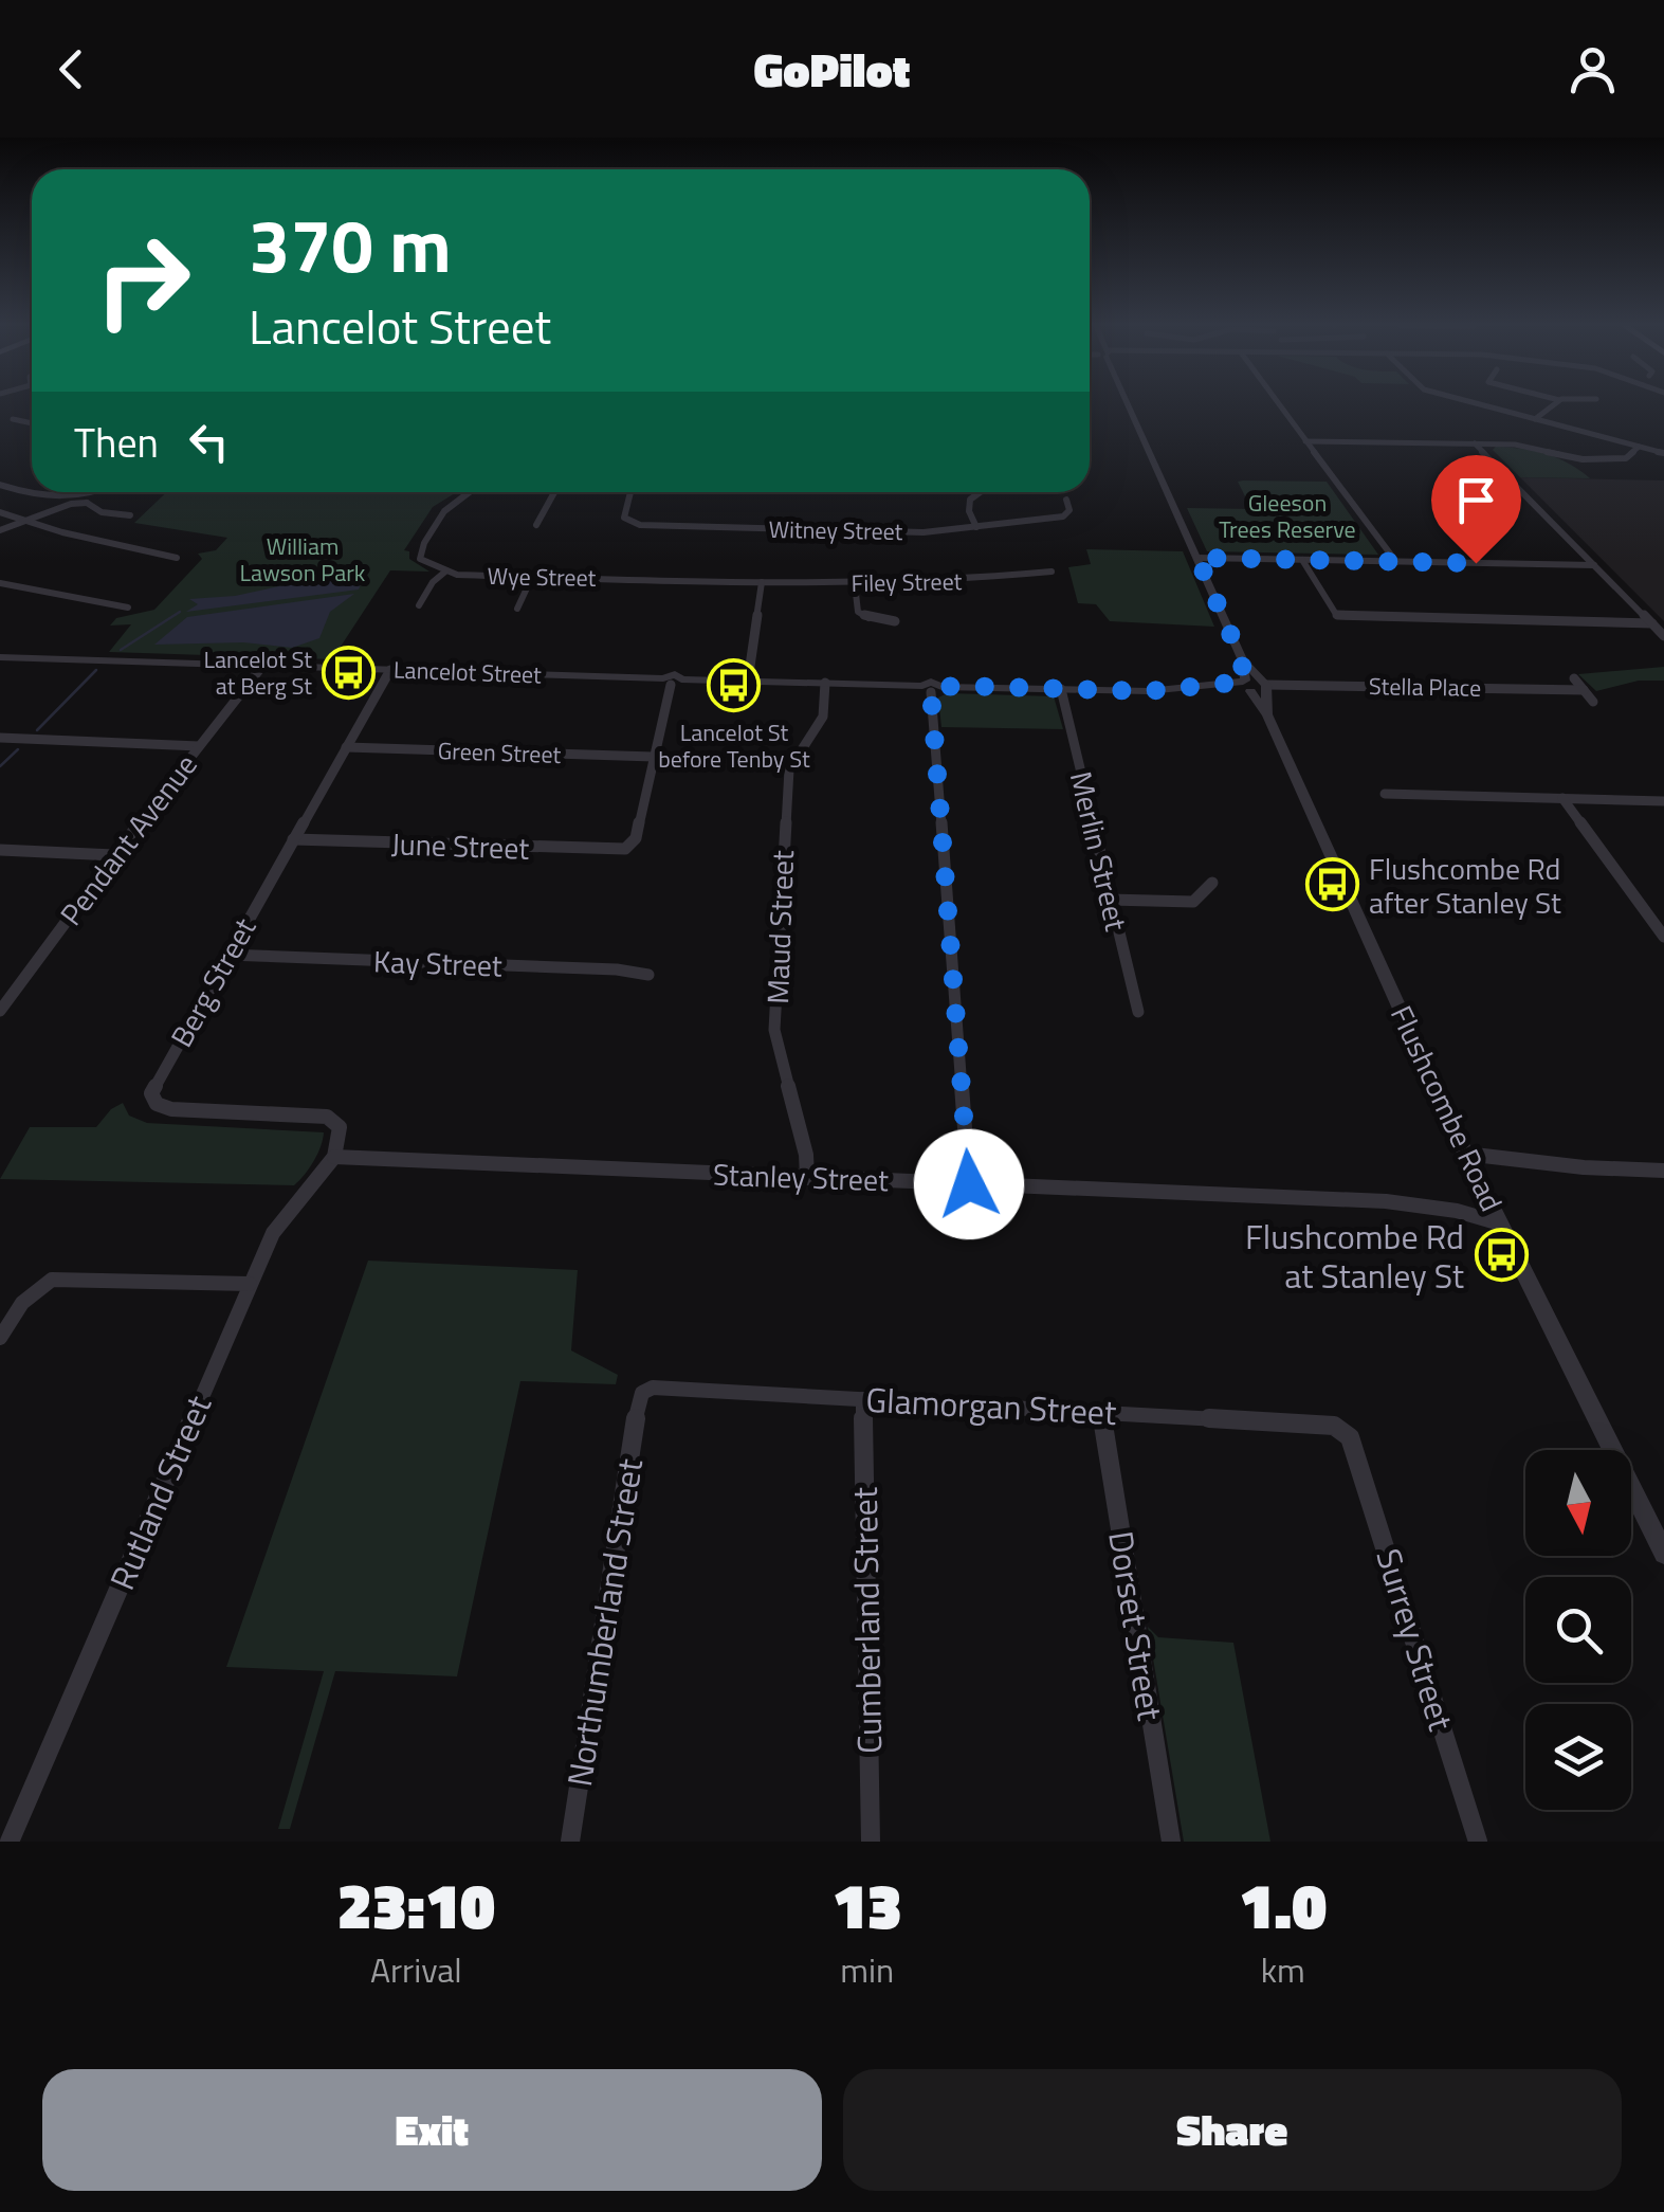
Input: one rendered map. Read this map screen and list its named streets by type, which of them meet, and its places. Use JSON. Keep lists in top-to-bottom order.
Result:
{
  "streets": {
    "street": [
      "Witney Street",
      "Wye Street",
      "Filey Street",
      "Lancelot Street",
      "Stella Place",
      "Green Street",
      "Pendant Avenue",
      "June Street",
      "Merlin Street",
      "Maud Street",
      "Kay Street",
      "Berg Street",
      "Flushcombe Road",
      "Stanley Street",
      "Glamorgan Street",
      "Rutland Street",
      "Cumberland Street",
      "Northumberland Street",
      "Dorset Street",
      "Surrey Street"
    ]
  },
  "crossings": [
    ["Wye Street", "Filey Street"],
    ["Lancelot Street", "Pendant Avenue"],
    ["Lancelot Street", "Merlin Street"],
    ["Lancelot Street", "Maud Street"],
    ["Lancelot Street", "Berg Street"],
    ["Lancelot Street", "Flushcombe Road"],
    ["Stella Place", "Flushcombe Road"],
    ["Green Street", "June Street"],
    ["Green Street", "Berg Street"],
    ["June Street", "Berg Street"],
    ["Maud Street", "Stanley Street"],
    ["Kay Street", "Berg Street"],
    ["Berg Street", "Stanley Street"],
    ["Berg Street", "Rutland Street"],
    ["Flushcombe Road", "Stanley Street"],
    ["Stanley Street", "Rutland Street"],
    ["Glamorgan Street", "Cumberland Street"],
    ["Glamorgan Street", "Northumberland Street"],
    ["Glamorgan Street", "Dorset Street"],
    ["Glamorgan Street", "Surrey Street"]
  ],
  "parks": ["Gleeson Trees Reserve", "William Lawson Park"],
  "places": {
    "bus stop": [
      "Lancelot St at Berg St",
      "Lancelot St before Tenby St",
      "Flushcombe Rd after Stanley St",
      "Flushcombe Rd at Stanley St"
    ]
  },
  "north": "bottom",
  "page": {
    "header": "GoPilot",
    "turn": ["370 m", "Lancelot Street"],
    "then": "Then",
    "eta": [
      "23:10",
      "Arrival",
      "13",
      "min",
      "1.0",
      "km"
    ],
    "buttons": ["Exit", "Share"]
  }
}
